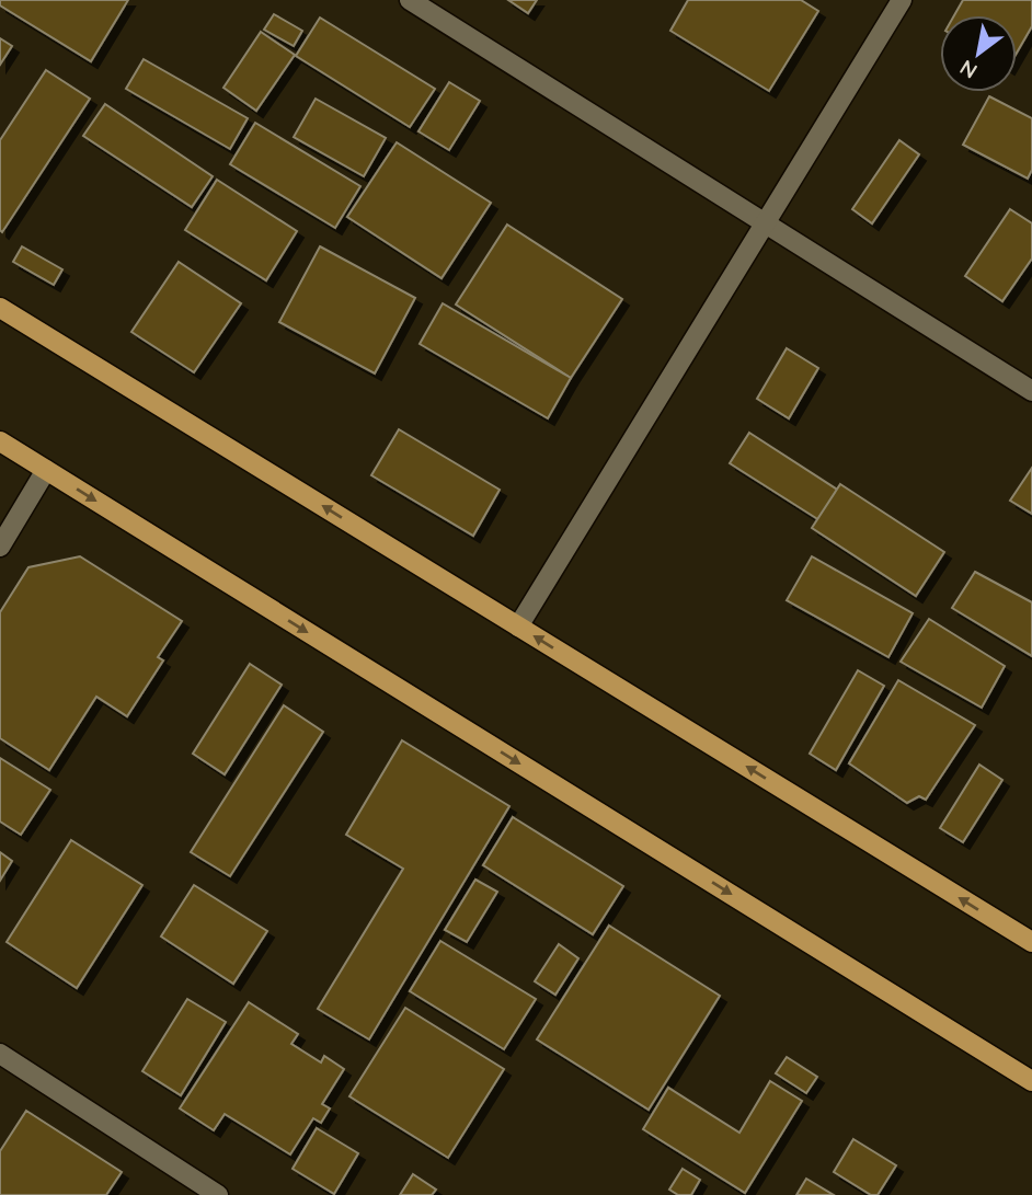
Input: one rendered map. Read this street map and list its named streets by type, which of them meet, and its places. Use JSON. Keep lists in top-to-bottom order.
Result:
{
  "north": "bottom left"
}
